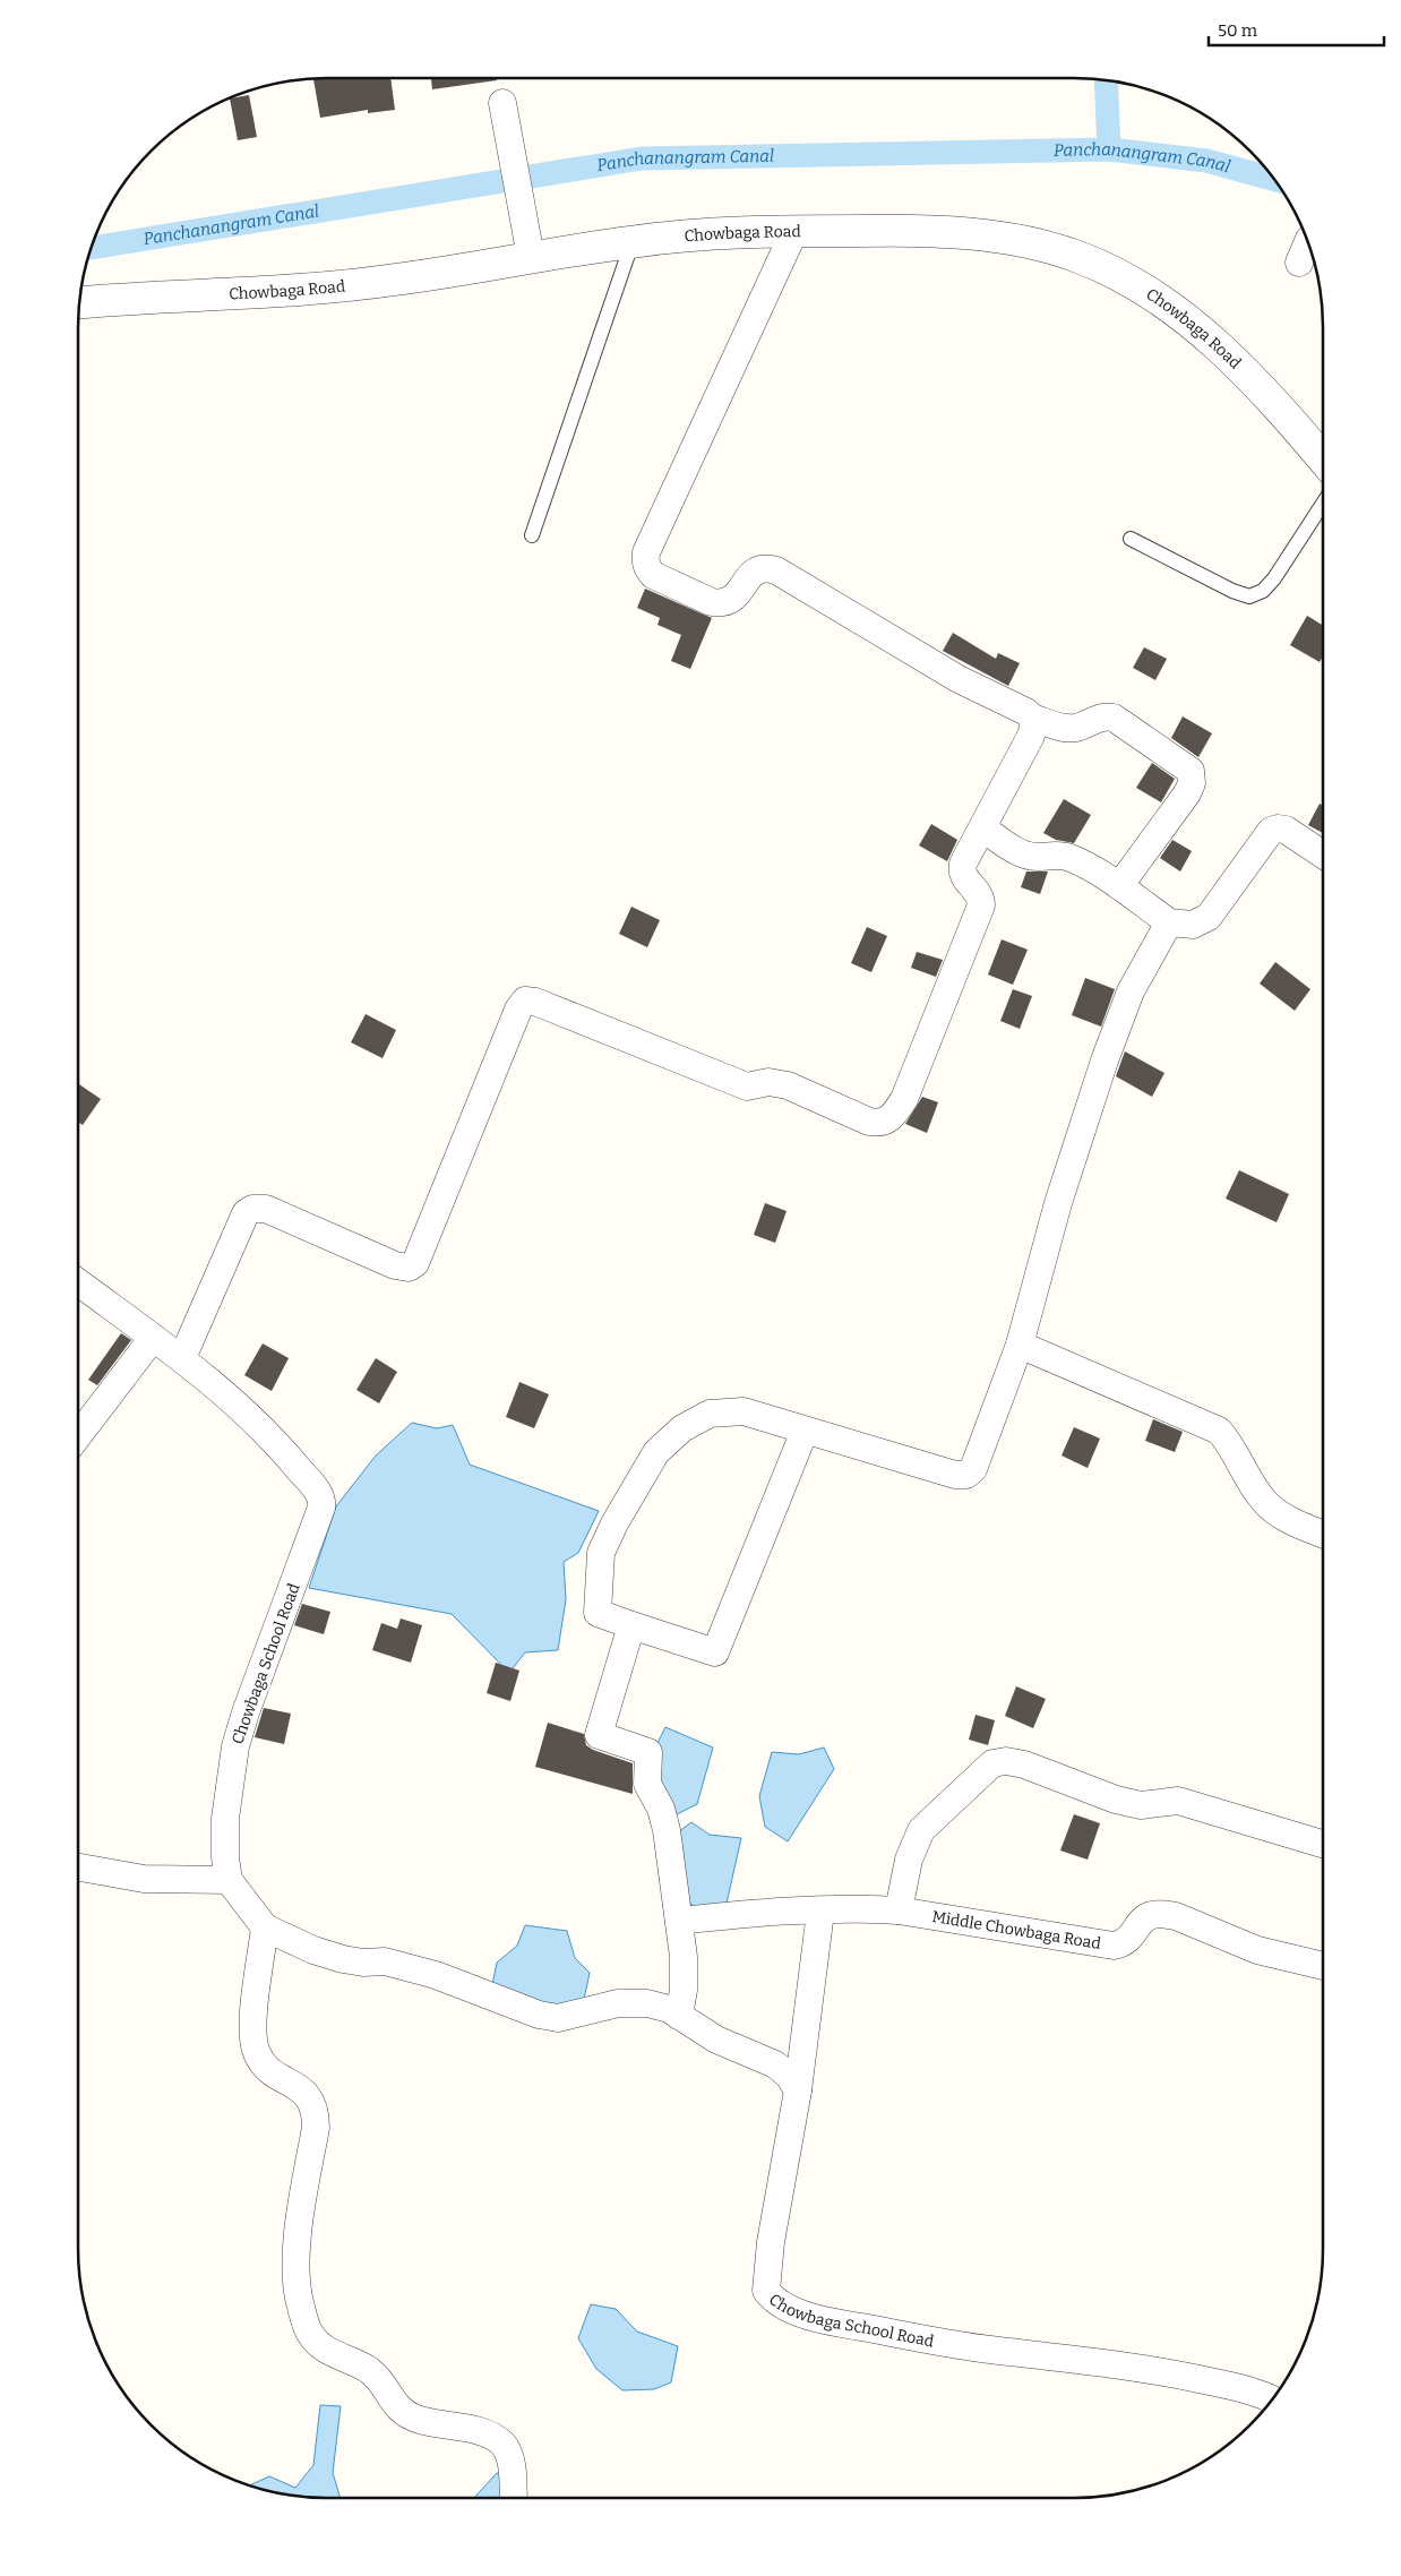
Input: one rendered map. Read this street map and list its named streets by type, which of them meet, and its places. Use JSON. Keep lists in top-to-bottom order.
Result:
{
  "streets": {
    "street": ["Chowbaga Road", "Chowbaga School Road", "Middle Chowbaga Road"]
  },
  "crossings": [
    ["Chowbaga School Road", "Middle Chowbaga Road"]
  ],
  "water": ["Panchanangram Canal"],
  "scale_bar": "50 m"
}
